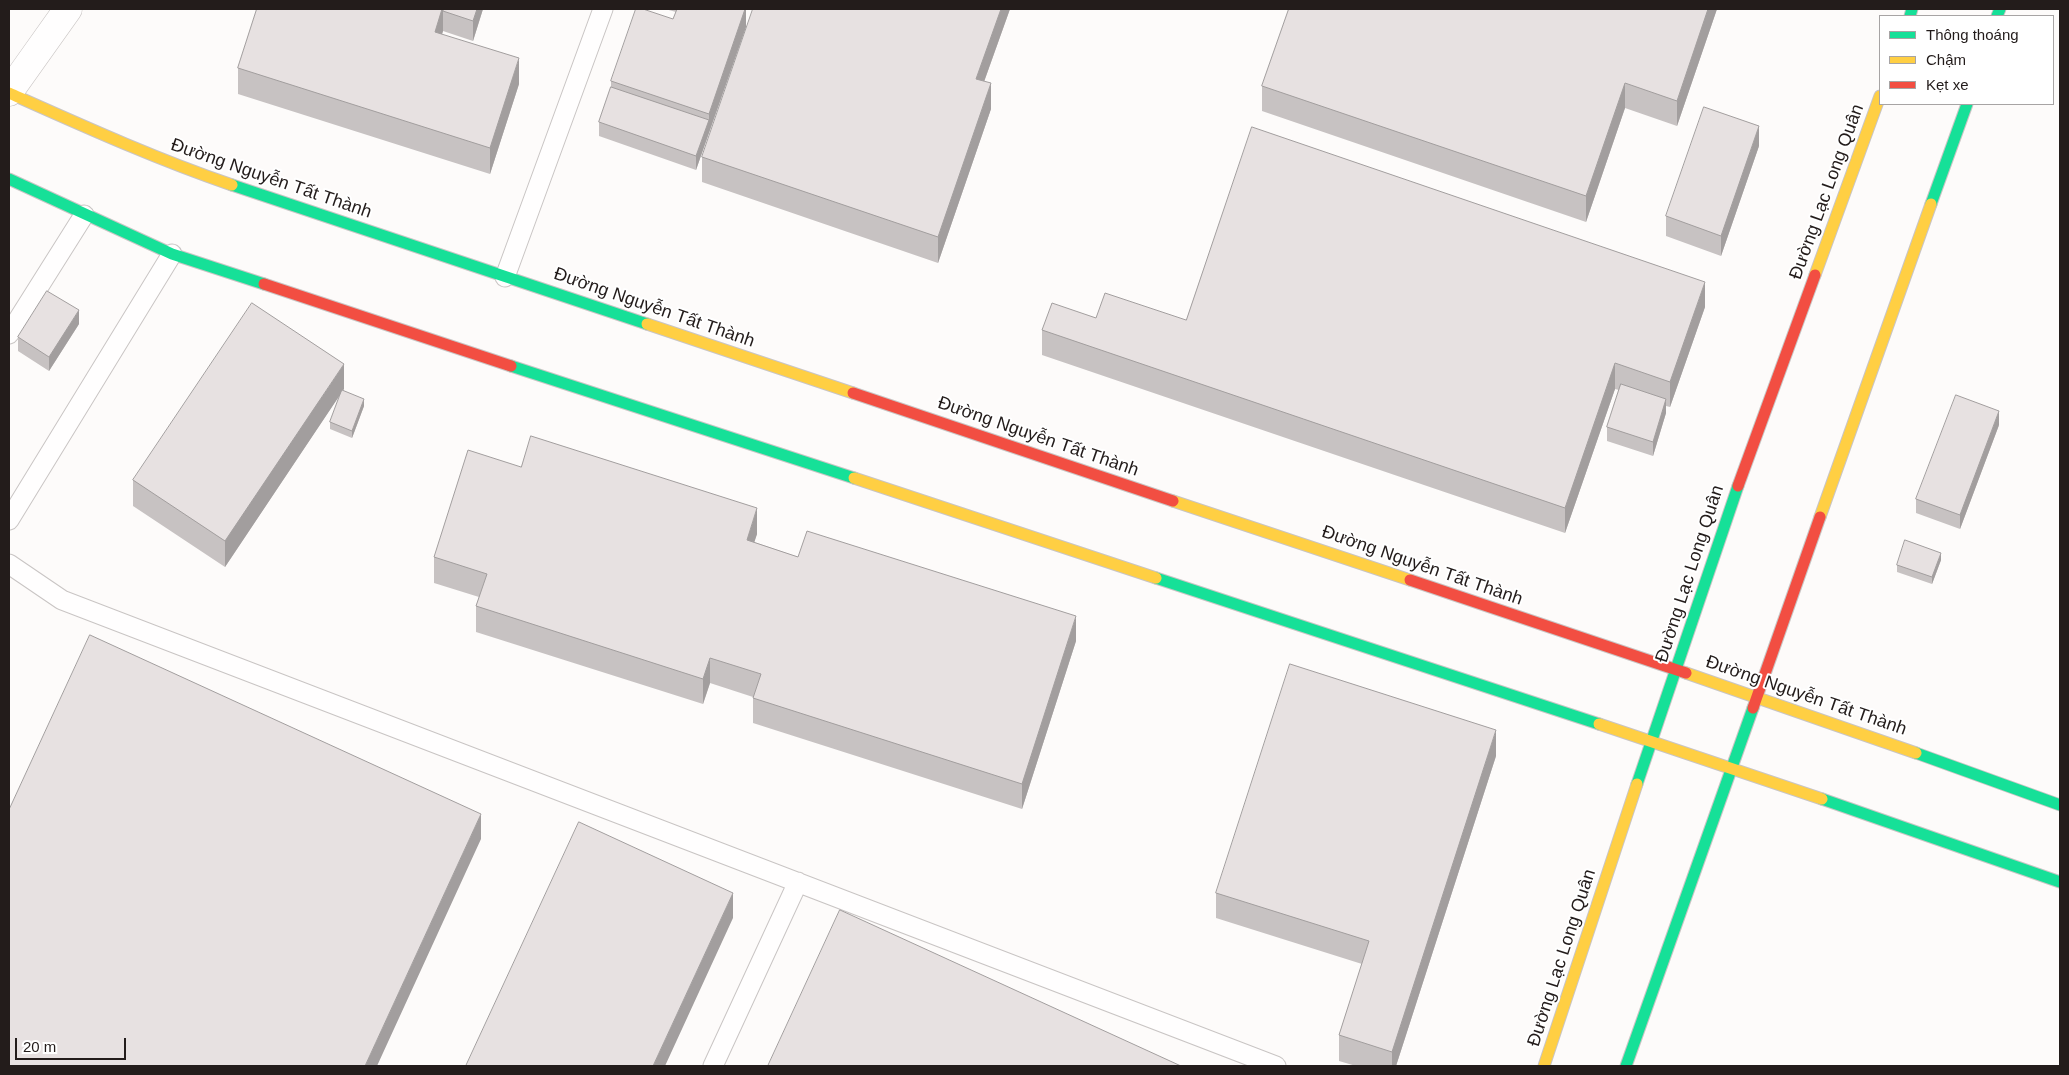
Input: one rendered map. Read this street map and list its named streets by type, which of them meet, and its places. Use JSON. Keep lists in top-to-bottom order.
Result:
{
  "streets": {
    "main road": ["Đường Nguyễn Tất Thành", "Đường Lạc Long Quân"]
  },
  "crossings": [
    ["Đường Nguyễn Tất Thành", "Đường Lạc Long Quân"]
  ],
  "legend": ["Thông thoáng", "Chậm", "Kẹt xe"],
  "scale_bar": "20 m"
}
